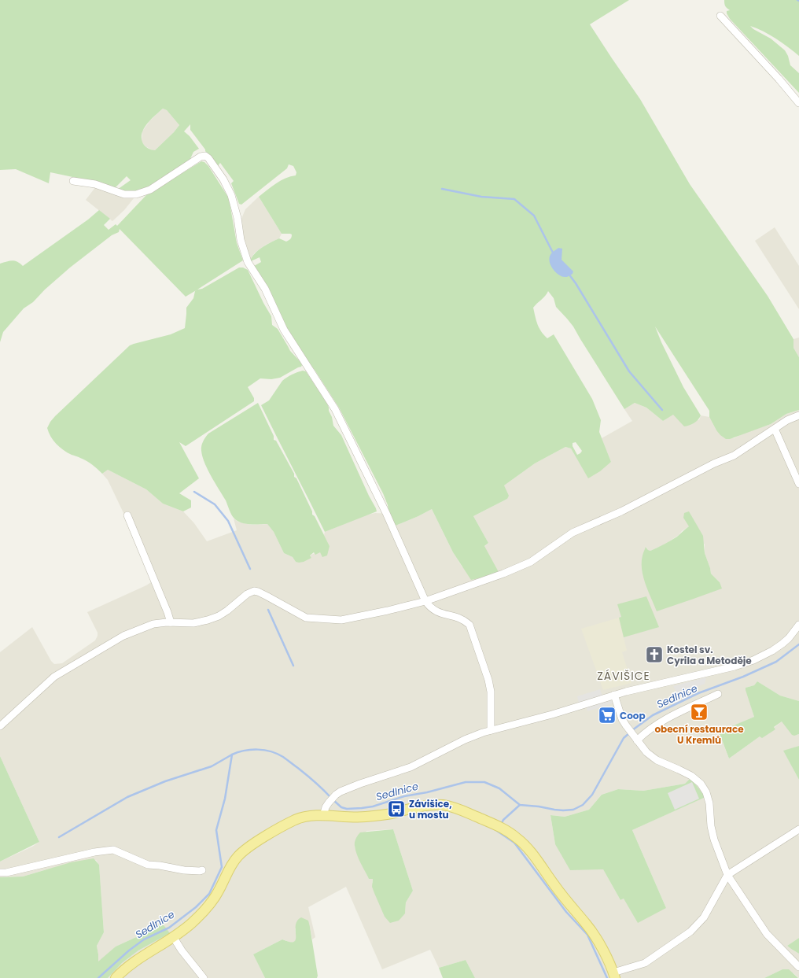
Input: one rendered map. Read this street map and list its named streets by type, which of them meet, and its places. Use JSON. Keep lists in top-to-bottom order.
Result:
{
  "districts": ["ZÁVIŠICE"],
  "water": ["Sedlnice"],
  "places": {
    "church": ["Kostel sv. Cyrila a Metoděje"],
    "bar": ["obecní restaurace U Kremlů"],
    "supermarket": ["Coop"],
    "bus stop": ["Závišice, u mostu"]
  }
}
